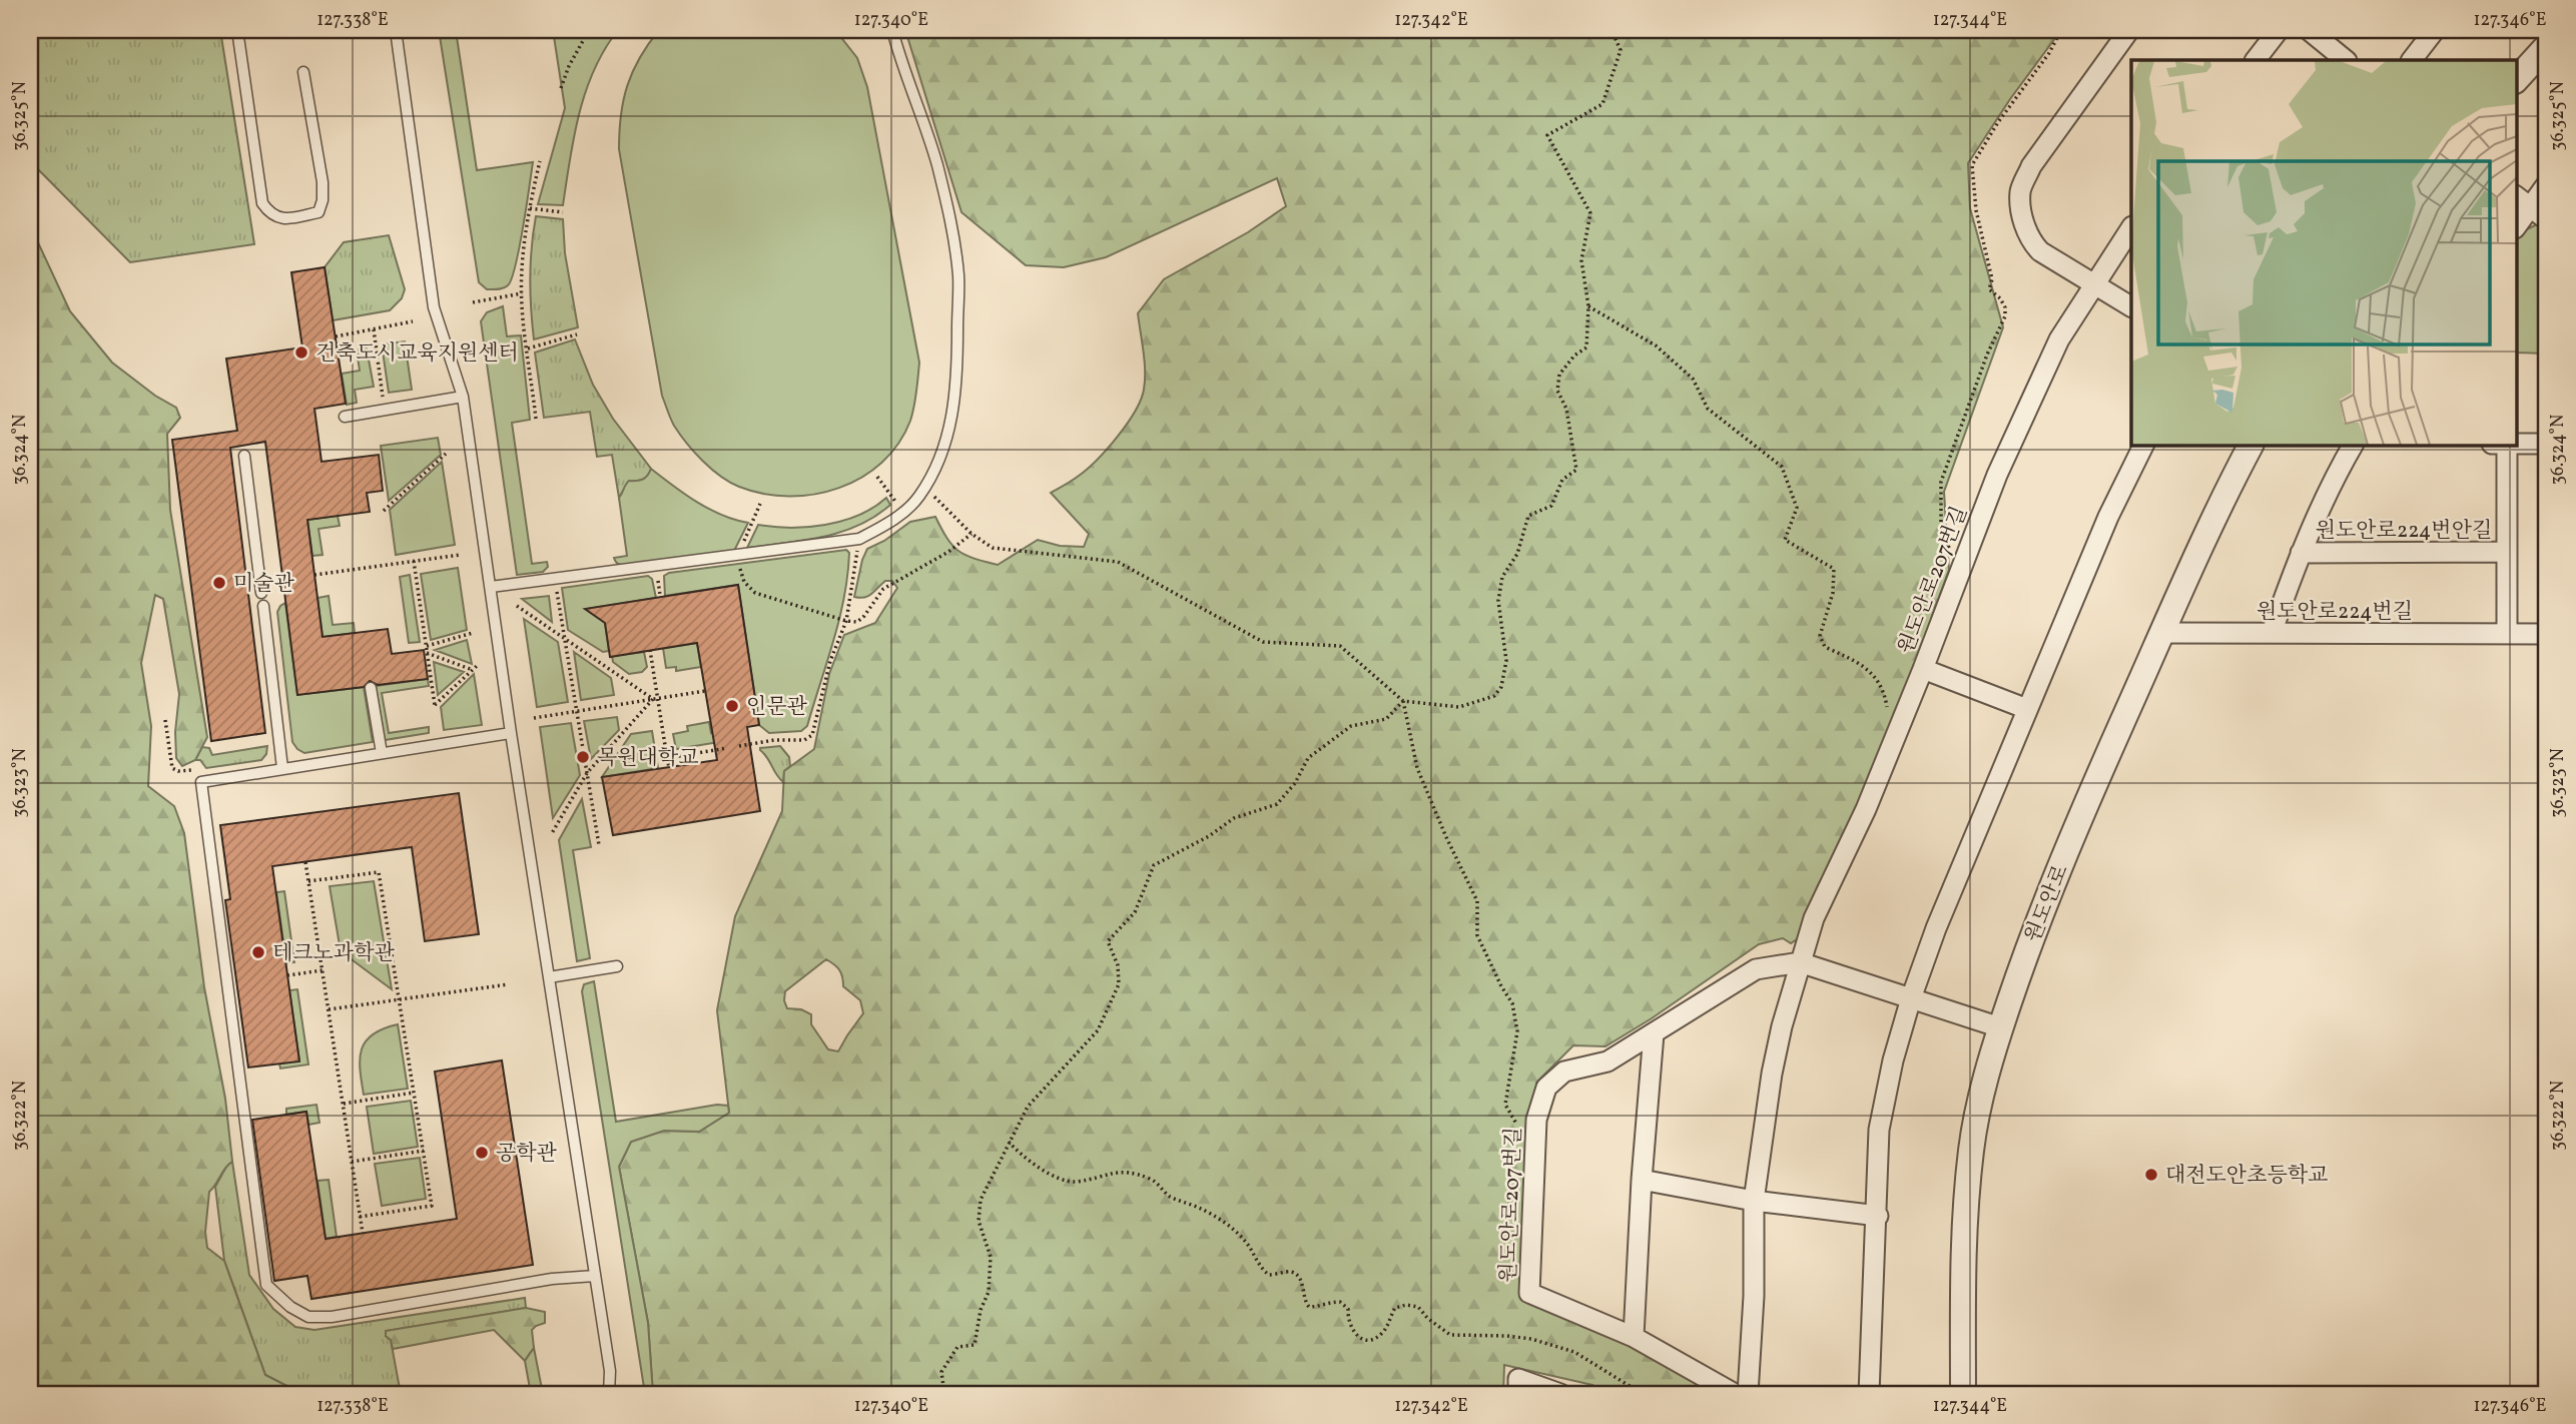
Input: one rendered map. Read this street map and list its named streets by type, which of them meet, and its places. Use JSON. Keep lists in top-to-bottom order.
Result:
{
  "streets": {
    "street": [
      "원도안로224번안길",
      "원도안로207번길",
      "원도안로224번길",
      "원도안로"
    ]
  },
  "crossings": [
    ["원도안로224번안길", "원도안로224번길"],
    ["원도안로207번길", "원도안로"],
    ["원도안로224번길", "원도안로"]
  ],
  "places": [
    "건축도시교육지원센터",
    "미술관",
    "인문관",
    "목원대학교",
    "테크노과학관",
    "공학관",
    "대전도안초등학교"
  ],
  "coordinates": [
    "127.338°E",
    "127.340°E",
    "127.342°E",
    "127.344°E",
    "127.346°E",
    "36.325°N",
    "36.324°N",
    "36.323°N",
    "36.322°N"
  ]
}
